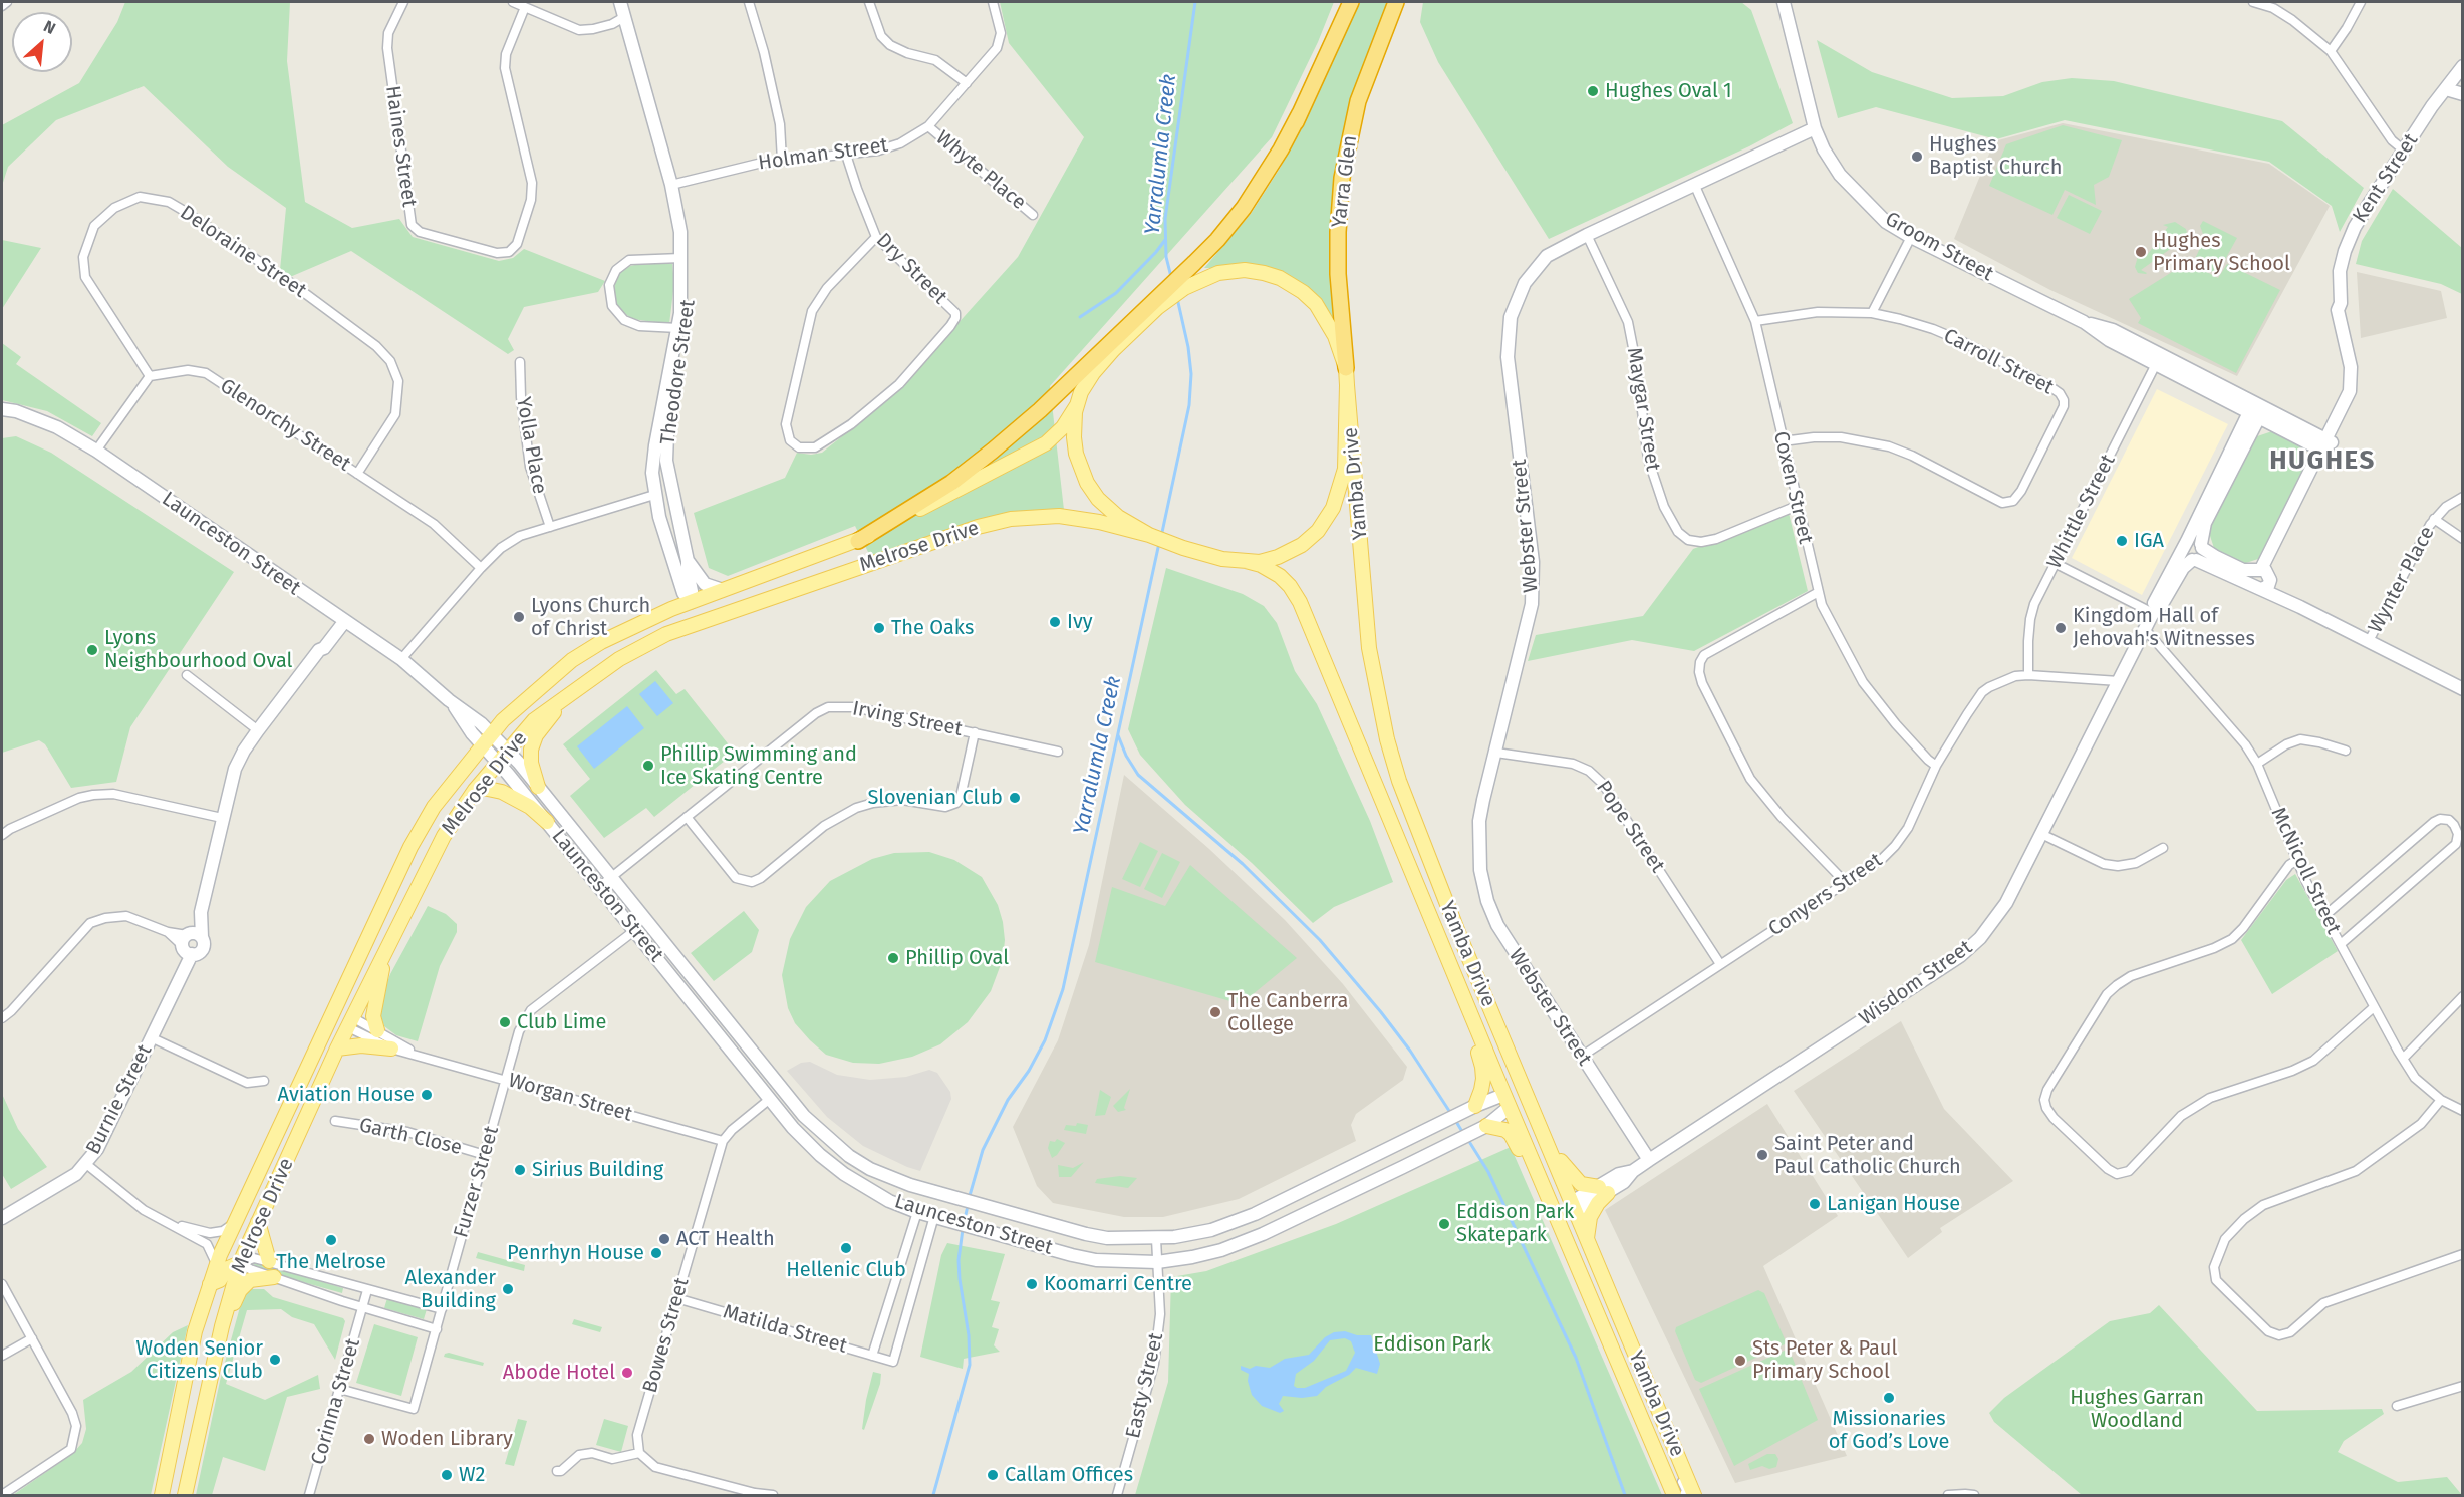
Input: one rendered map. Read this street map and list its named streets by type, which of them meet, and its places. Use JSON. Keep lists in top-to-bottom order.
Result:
{
  "streets": {
    "highway": ["Yarra Glen"],
    "main road": [
      "Kent Street",
      "Groom Street",
      "Theodore Street",
      "Yamba Drive",
      "Webster Street",
      "Launceston Street",
      "Melrose Drive",
      "Wisdom Street",
      "Burnie Street"
    ],
    "street": [
      "Haines Street",
      "Holman Street",
      "Whyte Place",
      "Deloraine Street",
      "Dry Street",
      "Carroll Street",
      "Maygar Street",
      "Glenorchy Street",
      "Yolla Place",
      "Coxen Street",
      "Whittle Street",
      "Wynter Place",
      "Irving Street",
      "Pope Street",
      "McNicoll Street",
      "Conyers Street",
      "Worgan Street",
      "Garth Close",
      "Furzer Street",
      "Matilda Street",
      "Bowes Street",
      "Easty Street",
      "Corinna Street"
    ]
  },
  "crossings": [
    ["Holman Street", "Whyte Place"],
    ["Holman Street", "Dry Street"],
    ["Holman Street", "Theodore Street"],
    ["Kent Street", "Groom Street"],
    ["Groom Street", "Whittle Street"],
    ["Groom Street", "Webster Street"],
    ["Groom Street", "Wisdom Street"],
    ["Deloraine Street", "Glenorchy Street"],
    ["Carroll Street", "Coxen Street"],
    ["Theodore Street", "Melrose Drive"],
    ["Maygar Street", "Coxen Street"],
    ["Maygar Street", "Webster Street"],
    ["Yamba Drive", "Launceston Street"],
    ["Yamba Drive", "Melrose Drive"],
    ["Yamba Drive", "Wisdom Street"],
    ["Coxen Street", "Webster Street"],
    ["Coxen Street", "Conyers Street"],
    ["Whittle Street", "Conyers Street"],
    ["Webster Street", "Pope Street"],
    ["Webster Street", "Conyers Street"],
    ["Webster Street", "Wisdom Street"],
    ["Launceston Street", "Melrose Drive"],
    ["Launceston Street", "Irving Street"],
    ["Launceston Street", "Burnie Street"],
    ["Launceston Street", "Furzer Street"],
    ["Launceston Street", "Matilda Street"],
    ["Launceston Street", "Bowes Street"],
    ["Launceston Street", "Easty Street"],
    ["Melrose Drive", "Worgan Street"],
    ["Pope Street", "Conyers Street"],
    ["McNicoll Street", "Wisdom Street"],
    ["Conyers Street", "Wisdom Street"],
    ["Worgan Street", "Furzer Street"],
    ["Worgan Street", "Bowes Street"],
    ["Garth Close", "Furzer Street"],
    ["Furzer Street", "Corinna Street"],
    ["Matilda Street", "Bowes Street"]
  ],
  "districts": ["HUGHES"],
  "water": ["Yarralumla Creek"],
  "parks": ["Eddison Park", "Hughes Garran Woodland"],
  "places": [
    "Hughes Oval 1",
    "Hughes Baptist Church",
    "Hughes Primary School",
    "IGA",
    "Lyons Church of Christ",
    "Ivy",
    "The Oaks",
    "Kingdom Hall of Jehovah's Witnesses",
    "Lyons Neighbourhood Oval",
    "Phillip Swimming and Ice Skating Centre",
    "Slovenian Club",
    "Phillip Oval",
    "The Canberra College",
    "Club Lime",
    "Aviation House",
    "Saint Peter and Paul Catholic Church",
    "Sirius Building",
    "Lanigan House",
    "Eddison Park Skatepark",
    "ACT Health",
    "The Melrose",
    "Hellenic Club",
    "Penrhyn House",
    "Koomarri Centre",
    "Alexander Building",
    "Woden Senior Citizens Club",
    "Sts Peter & Paul Primary School",
    "Abode Hotel",
    "Missionaries of God’s Love",
    "Woden Library",
    "W2",
    "Callam Offices"
  ],
  "north": "top right"
}
